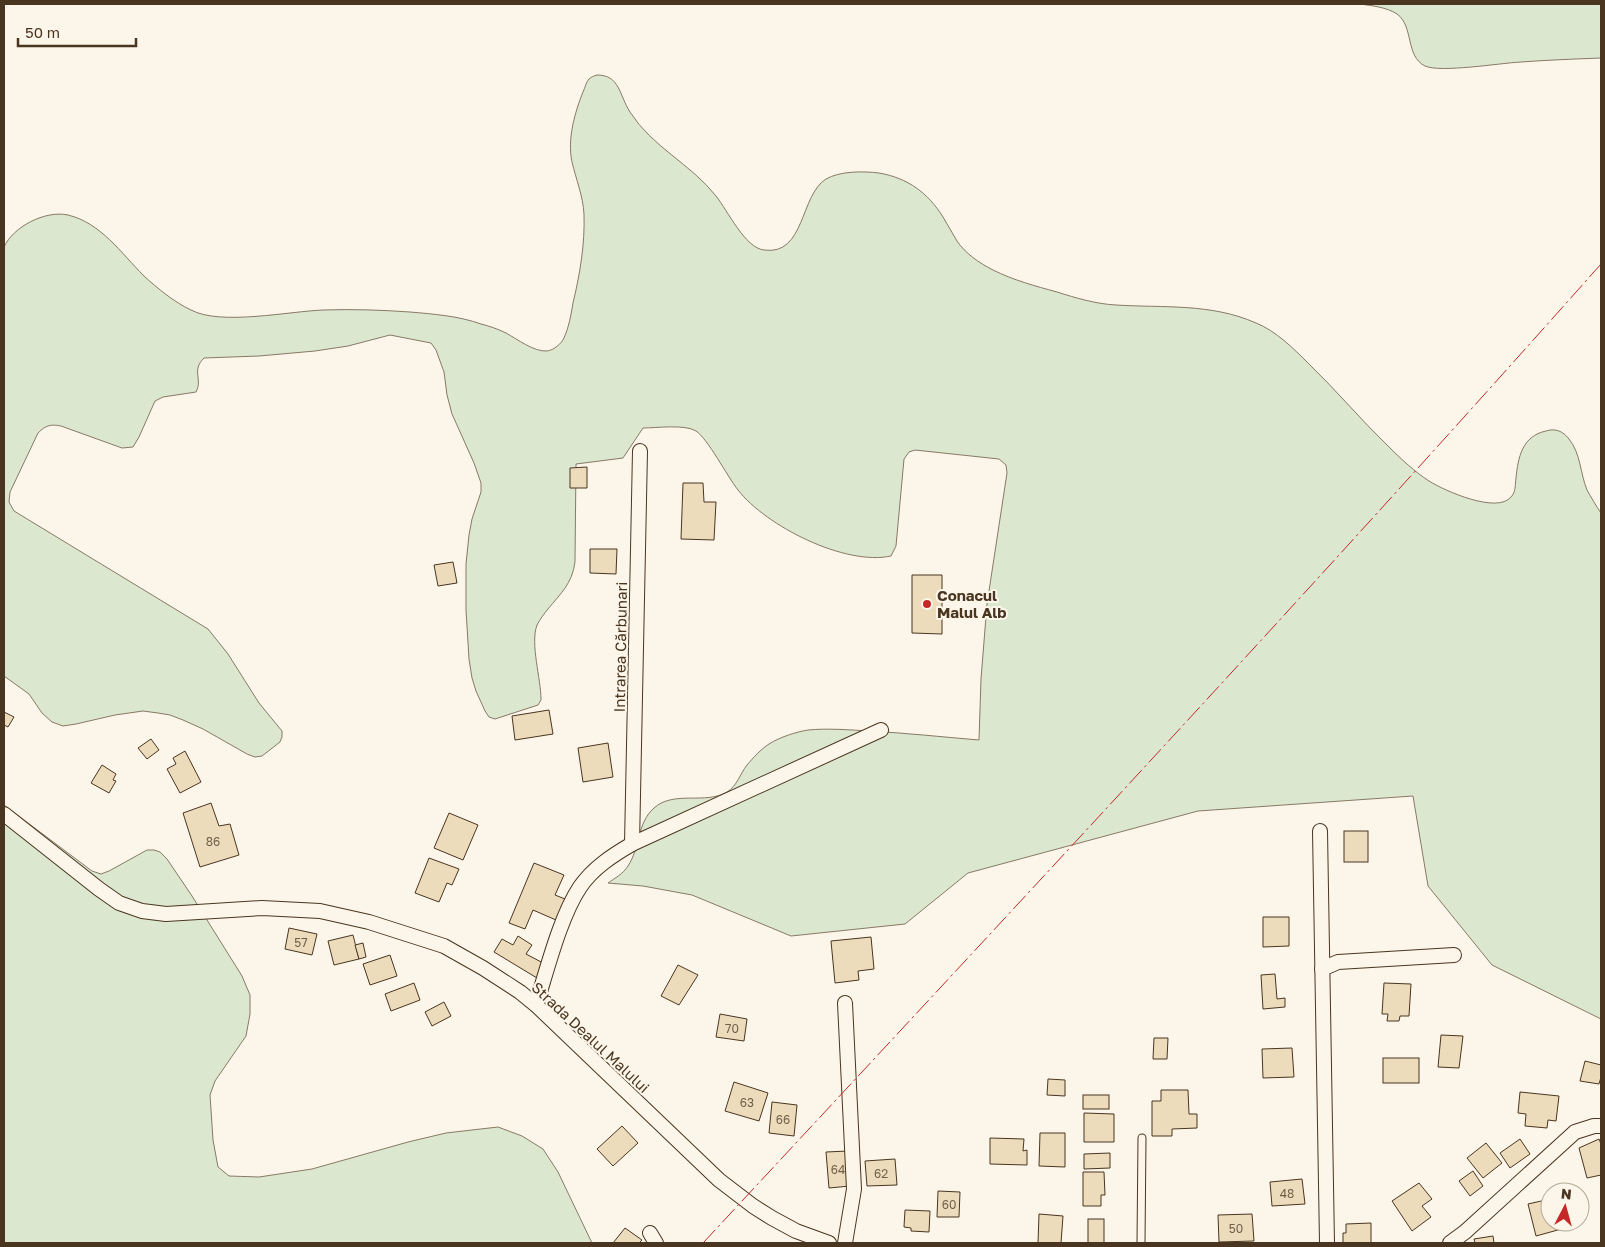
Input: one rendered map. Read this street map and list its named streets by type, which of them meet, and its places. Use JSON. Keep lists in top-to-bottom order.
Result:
{
  "streets": {
    "street": ["Intrarea Cărbunari", "Strada Dealul Malului"]
  },
  "places": ["Conacul Malul Alb"],
  "house_numbers": [
    "86",
    "57",
    "70",
    "63",
    "66",
    "64",
    "62",
    "48",
    "60",
    "50"
  ],
  "scale_bar": "50 m",
  "north": "top"
}
